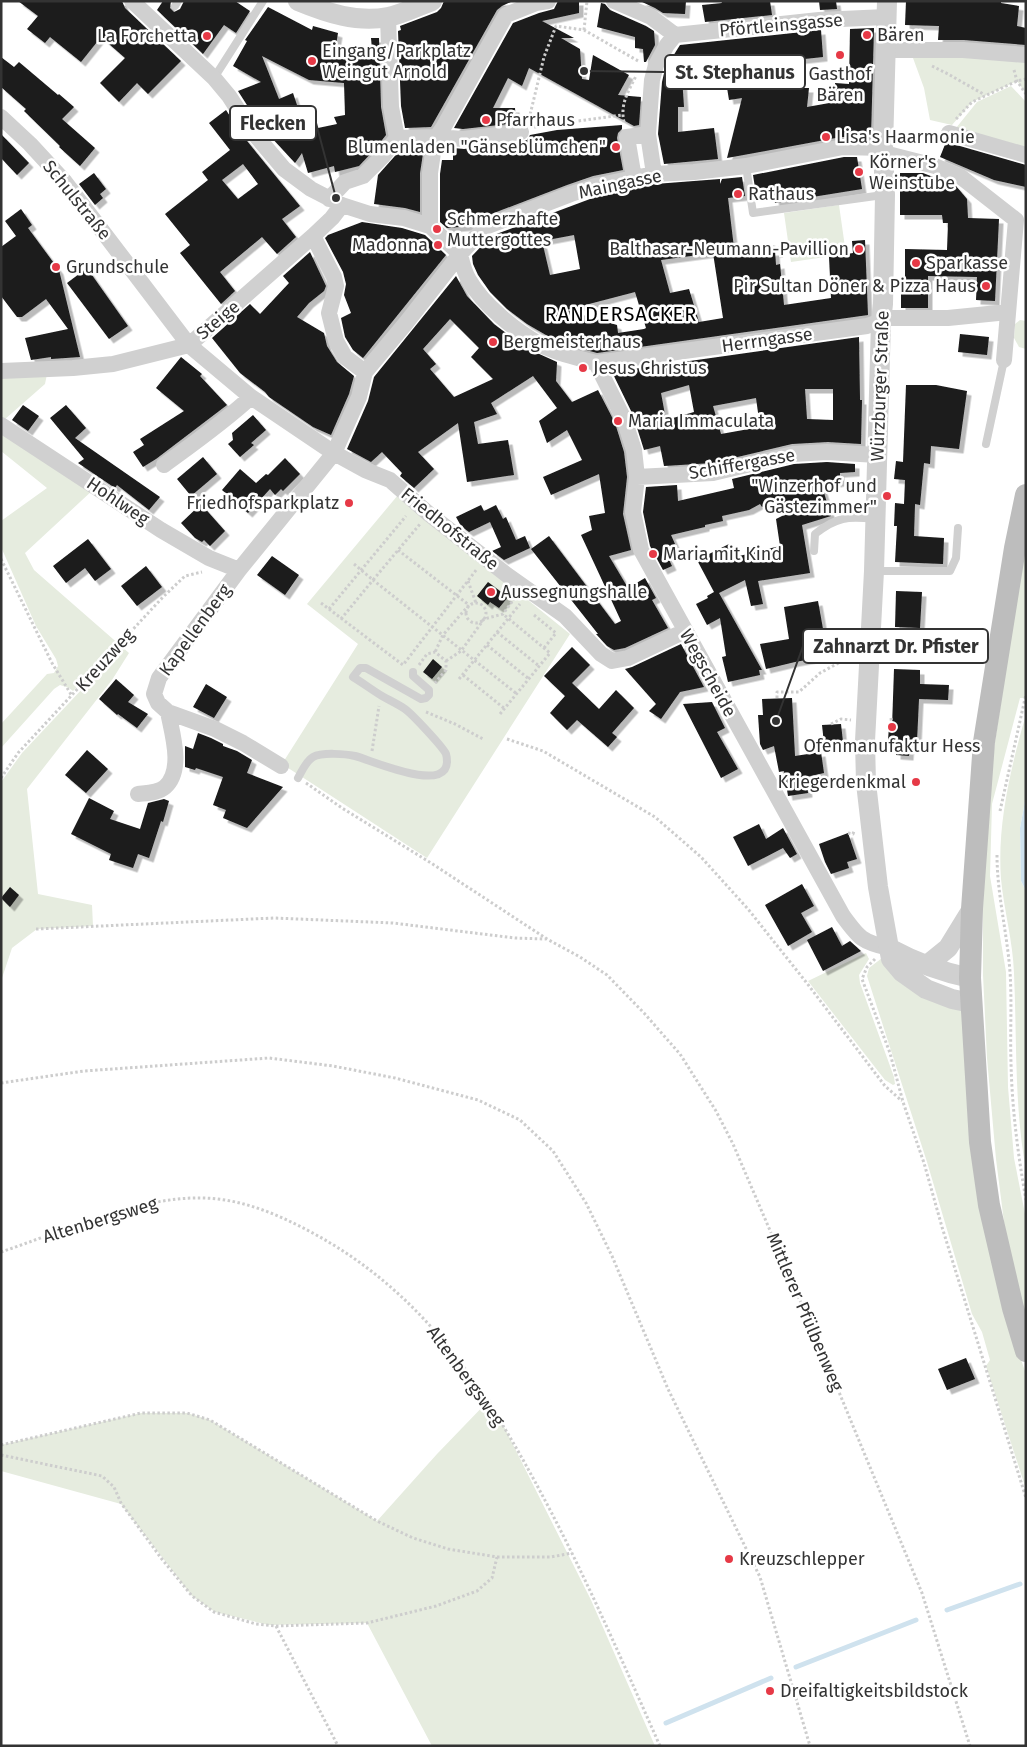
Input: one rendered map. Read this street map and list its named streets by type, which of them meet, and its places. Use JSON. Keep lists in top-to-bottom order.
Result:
{
  "streets": {
    "street": [
      "Pförtleinsgasse",
      "Maingasse",
      "Schulstraße",
      "Steige",
      "Herrngasse",
      "Würzburger Straße",
      "Schiffergasse",
      "Hohlweg",
      "Friedhofstraße",
      "Kapellenberg",
      "Wegscheide"
    ],
    "path": ["Kreuzweg", "Altenbergsweg", "Mittlerer Pfülbenweg"]
  },
  "crossings": [
    ["Pförtleinsgasse", "Würzburger Straße"],
    ["Maingasse", "Schulstraße"],
    ["Maingasse", "Herrngasse"],
    ["Maingasse", "Würzburger Straße"],
    ["Maingasse", "Friedhofstraße"],
    ["Maingasse", "Kapellenberg"],
    ["Schulstraße", "Steige"],
    ["Schulstraße", "Friedhofstraße"],
    ["Schulstraße", "Kapellenberg"],
    ["Herrngasse", "Würzburger Straße"],
    ["Herrngasse", "Wegscheide"],
    ["Würzburger Straße", "Schiffergasse"],
    ["Würzburger Straße", "Wegscheide"],
    ["Schiffergasse", "Wegscheide"],
    ["Hohlweg", "Kapellenberg"],
    ["Hohlweg", "Kreuzweg"],
    ["Friedhofstraße", "Kapellenberg"],
    ["Friedhofstraße", "Wegscheide"],
    ["Kapellenberg", "Kreuzweg"]
  ],
  "districts": ["RANDERSACKER"],
  "places": [
    "Bären",
    "La Forchetta",
    "Gasthof Bären",
    "Eingang/Parkplatz Weingut Arnold",
    "St. Stephanus",
    "Pfarrhaus",
    "Lisa's Haarmonie",
    "Blumenladen \"Gänseblümchen\"",
    "Körner's Weinstube",
    "Rathaus",
    "Flecken",
    "Schmerzhafte Muttergottes",
    "Madonna",
    "Balthasar-Neumann-Pavillion",
    "Sparkasse",
    "Grundschule",
    "Pir Sultan Döner & Pizza Haus",
    "Bergmeisterhaus",
    "Jesus Christus",
    "Maria Immaculata",
    "\"Winzerhof und Gästezimmer\"",
    "Friedhofsparkplatz",
    "Maria mit Kind",
    "Aussegnungshalle",
    "Zahnarzt Dr. Pfister",
    "Ofenmanufaktur Hess",
    "Kriegerdenkmal",
    "Kreuzschlepper",
    "Dreifaltigkeitsbildstock"
  ]
}
